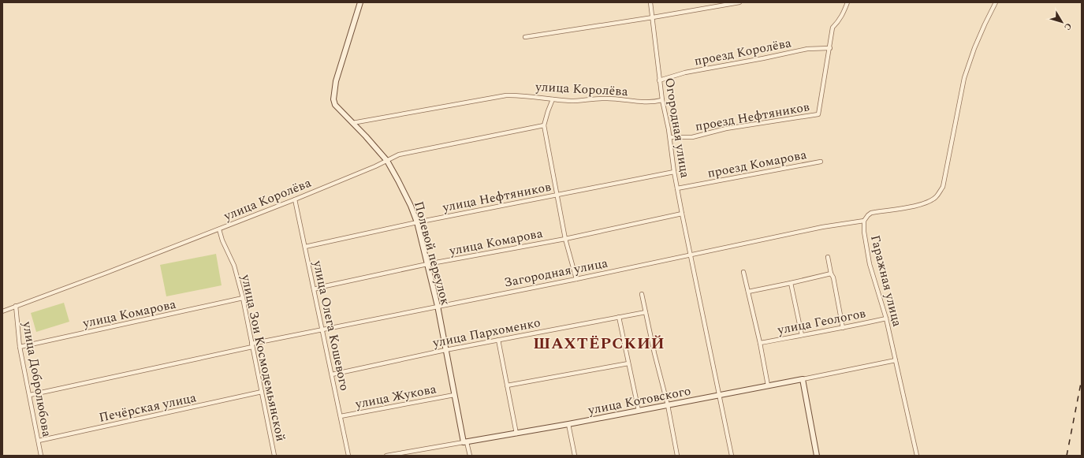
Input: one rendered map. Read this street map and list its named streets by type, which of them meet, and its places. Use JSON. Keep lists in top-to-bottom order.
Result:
{
  "streets": {
    "street": [
      "проезд Королёва",
      "улица Королёва",
      "проезд Нефтяников",
      "Огородная улица",
      "проезд Комарова",
      "улица Нефтяников",
      "улица Комарова",
      "Полевой переулок",
      "Загородная улица",
      "Гаражная улица",
      "улица Геологов",
      "улица Олега Кошевого",
      "улица Пархоменко",
      "улица Зои Космодемьянской",
      "улица Добролюбова",
      "улица Жукова",
      "улица Котовского",
      "Печёрская улица"
    ]
  },
  "crossings": [
    ["проезд Королёва", "проезд Нефтяников"],
    ["проезд Королёва", "Огородная улица"],
    ["улица Королёва", "Огородная улица"],
    ["улица Королёва", "Полевой переулок"],
    ["улица Королёва", "улица Олега Кошевого"],
    ["улица Королёва", "улица Зои Космодемьянской"],
    ["улица Королёва", "улица Добролюбова"],
    ["проезд Нефтяников", "Огородная улица"],
    ["Огородная улица", "проезд Комарова"],
    ["Огородная улица", "улица Нефтяников"],
    ["Огородная улица", "улица Комарова"],
    ["Огородная улица", "Загородная улица"],
    ["Огородная улица", "улица Котовского"],
    ["улица Нефтяников", "Полевой переулок"],
    ["улица Нефтяников", "улица Олега Кошевого"],
    ["улица Комарова", "Полевой переулок"],
    ["улица Комарова", "улица Олега Кошевого"],
    ["улица Комарова", "улица Зои Космодемьянской"],
    ["улица Комарова", "улица Добролюбова"],
    ["Полевой переулок", "Загородная улица"],
    ["Полевой переулок", "улица Пархоменко"],
    ["Полевой переулок", "улица Жукова"],
    ["Полевой переулок", "улица Котовского"],
    ["Загородная улица", "Гаражная улица"],
    ["Загородная улица", "улица Олега Кошевого"],
    ["Загородная улица", "улица Зои Космодемьянской"],
    ["Гаражная улица", "улица Геологов"],
    ["Гаражная улица", "улица Котовского"],
    ["улица Олега Кошевого", "улица Пархоменко"],
    ["улица Олега Кошевого", "улица Жукова"],
    ["улица Зои Космодемьянской", "Печёрская улица"],
    ["улица Добролюбова", "Печёрская улица"]
  ],
  "districts": ["ШАХТЁРСКИЙ"],
  "north": "bottom right"
}
